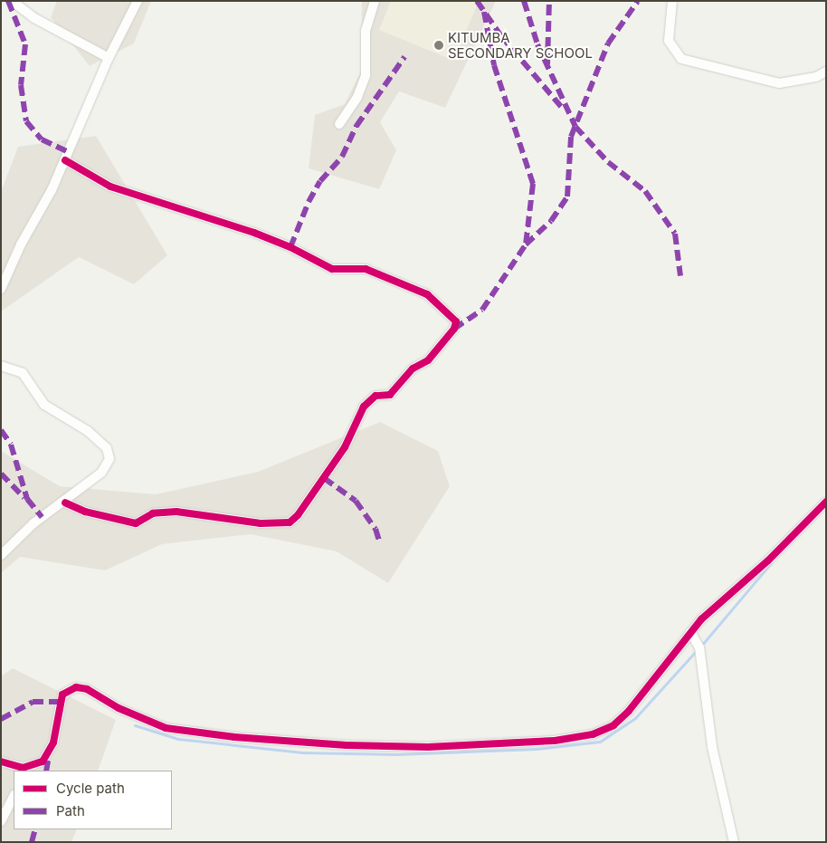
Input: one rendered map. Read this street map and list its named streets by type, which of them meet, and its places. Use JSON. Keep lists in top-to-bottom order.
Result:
{
  "places": ["KITUMBA SECONDARY SCHOOL"],
  "legend": ["Cycle path", "Path"]
}
